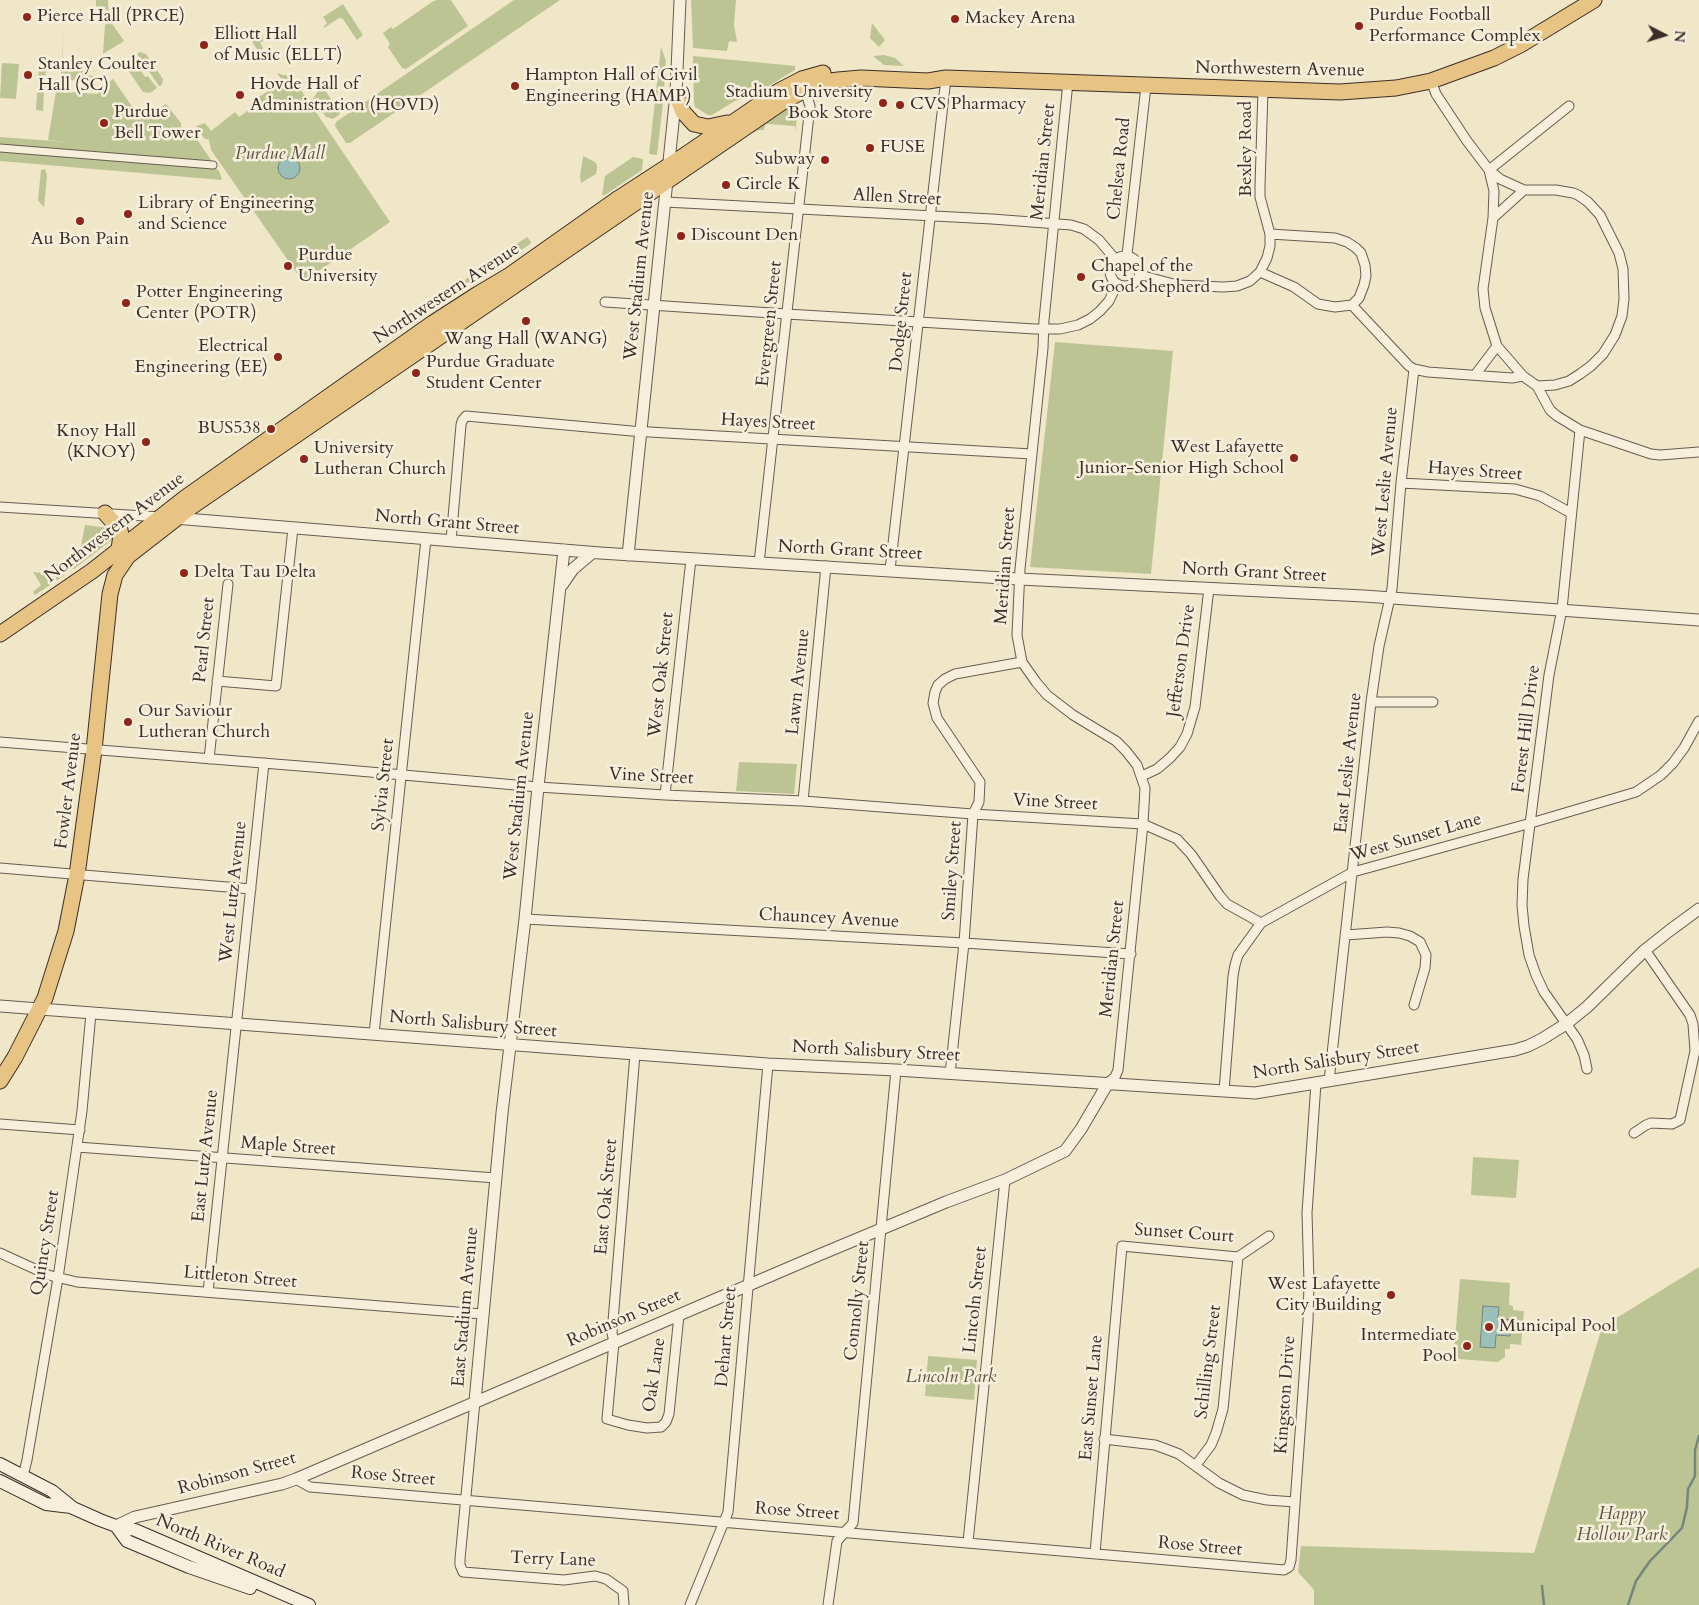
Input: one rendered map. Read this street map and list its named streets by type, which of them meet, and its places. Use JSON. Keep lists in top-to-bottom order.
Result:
{
  "streets": {
    "main road": ["Northwestern Avenue", "Fowler Avenue", "North River Road"],
    "street": [
      "Bexley Road",
      "Meridian Street",
      "Chelsea Road",
      "Allen Street",
      "West Stadium Avenue",
      "Dodge Street",
      "Evergreen Street",
      "Hayes Street",
      "West Leslie Avenue",
      "North Grant Street",
      "Pearl Street",
      "Jefferson Drive",
      "West Oak Street",
      "Lawn Avenue",
      "Forest Hill Drive",
      "East Leslie Avenue",
      "Vine Street",
      "Sylvia Street",
      "West Sunset Lane",
      "Smiley Street",
      "West Lutz Avenue",
      "Chauncey Avenue",
      "North Salisbury Street",
      "Maple Street",
      "East Lutz Avenue",
      "East Oak Street",
      "Sunset Court",
      "Quincy Street",
      "Littleton Street",
      "Lincoln Street",
      "Connolly Street",
      "East Stadium Avenue",
      "Robinson Street",
      "Dehart Street",
      "Schilling Street",
      "Oak Lane",
      "Kingston Drive",
      "East Sunset Lane",
      "Rose Street",
      "Terry Lane"
    ]
  },
  "crossings": [
    ["Northwestern Avenue", "Bexley Road"],
    ["Northwestern Avenue", "Meridian Street"],
    ["Northwestern Avenue", "Chelsea Road"],
    ["Northwestern Avenue", "West Stadium Avenue"],
    ["Northwestern Avenue", "Dodge Street"],
    ["Northwestern Avenue", "Evergreen Street"],
    ["Northwestern Avenue", "North Grant Street"],
    ["Northwestern Avenue", "Fowler Avenue"],
    ["Meridian Street", "Allen Street"],
    ["Meridian Street", "Hayes Street"],
    ["Meridian Street", "North Grant Street"],
    ["Meridian Street", "Jefferson Drive"],
    ["Meridian Street", "Vine Street"],
    ["Meridian Street", "Smiley Street"],
    ["Meridian Street", "Chauncey Avenue"],
    ["Meridian Street", "North Salisbury Street"],
    ["Meridian Street", "Robinson Street"],
    ["Chelsea Road", "Allen Street"],
    ["Allen Street", "West Stadium Avenue"],
    ["Allen Street", "Dodge Street"],
    ["Allen Street", "Evergreen Street"],
    ["West Stadium Avenue", "Hayes Street"],
    ["West Stadium Avenue", "North Grant Street"],
    ["West Stadium Avenue", "Vine Street"],
    ["West Stadium Avenue", "Chauncey Avenue"],
    ["West Stadium Avenue", "North Salisbury Street"],
    ["West Stadium Avenue", "East Stadium Avenue"],
    ["Dodge Street", "Hayes Street"],
    ["Dodge Street", "North Grant Street"],
    ["Evergreen Street", "Hayes Street"],
    ["Evergreen Street", "North Grant Street"],
    ["Hayes Street", "West Leslie Avenue"],
    ["Hayes Street", "North Grant Street"],
    ["Hayes Street", "Forest Hill Drive"],
    ["West Leslie Avenue", "North Grant Street"],
    ["West Leslie Avenue", "East Leslie Avenue"],
    ["North Grant Street", "Jefferson Drive"],
    ["North Grant Street", "West Oak Street"],
    ["North Grant Street", "Lawn Avenue"],
    ["North Grant Street", "Forest Hill Drive"],
    ["North Grant Street", "East Leslie Avenue"],
    ["North Grant Street", "Sylvia Street"],
    ["North Grant Street", "Fowler Avenue"],
    ["Pearl Street", "Vine Street"],
    ["West Oak Street", "Vine Street"],
    ["Lawn Avenue", "Vine Street"],
    ["Forest Hill Drive", "West Sunset Lane"],
    ["Forest Hill Drive", "North Salisbury Street"],
    ["East Leslie Avenue", "West Sunset Lane"],
    ["East Leslie Avenue", "North Salisbury Street"],
    ["Vine Street", "Sylvia Street"],
    ["Vine Street", "Fowler Avenue"],
    ["Vine Street", "West Sunset Lane"],
    ["Vine Street", "Smiley Street"],
    ["Vine Street", "West Lutz Avenue"],
    ["Sylvia Street", "North Salisbury Street"],
    ["Fowler Avenue", "North Salisbury Street"],
    ["West Sunset Lane", "North Salisbury Street"],
    ["Smiley Street", "Chauncey Avenue"],
    ["Smiley Street", "North Salisbury Street"],
    ["West Lutz Avenue", "North Salisbury Street"],
    ["West Lutz Avenue", "East Lutz Avenue"],
    ["North Salisbury Street", "East Lutz Avenue"],
    ["North Salisbury Street", "East Oak Street"],
    ["North Salisbury Street", "Quincy Street"],
    ["North Salisbury Street", "Connolly Street"],
    ["North Salisbury Street", "East Stadium Avenue"],
    ["North Salisbury Street", "Robinson Street"],
    ["North Salisbury Street", "Dehart Street"],
    ["North Salisbury Street", "Kingston Drive"],
    ["Maple Street", "East Lutz Avenue"],
    ["Maple Street", "Quincy Street"],
    ["Maple Street", "East Stadium Avenue"],
    ["East Lutz Avenue", "Littleton Street"],
    ["East Oak Street", "Robinson Street"],
    ["East Oak Street", "Oak Lane"],
    ["Sunset Court", "Schilling Street"],
    ["Sunset Court", "East Sunset Lane"],
    ["Quincy Street", "Littleton Street"],
    ["Quincy Street", "North River Road"],
    ["Littleton Street", "East Stadium Avenue"],
    ["Lincoln Street", "Robinson Street"],
    ["Lincoln Street", "Rose Street"],
    ["Connolly Street", "Robinson Street"],
    ["Connolly Street", "Rose Street"],
    ["East Stadium Avenue", "Robinson Street"],
    ["East Stadium Avenue", "Rose Street"],
    ["East Stadium Avenue", "Terry Lane"],
    ["Robinson Street", "Dehart Street"],
    ["Robinson Street", "Oak Lane"],
    ["Robinson Street", "Rose Street"],
    ["Robinson Street", "North River Road"],
    ["Dehart Street", "Rose Street"],
    ["Kingston Drive", "Rose Street"],
    ["East Sunset Lane", "Rose Street"]
  ],
  "parks": ["Purdue Mall", "Lincoln Park", "Happy Hollow Park"],
  "places": [
    "Pierce Hall (PRCE)",
    "Mackey Arena",
    "Purdue Football Performance Complex",
    "Elliott Hall of Music (ELLT)",
    "Stanley Coulter Hall (SC)",
    "Hampton Hall of Civil Engineering (HAMP)",
    "Hovde Hall of Administration (HOVD)",
    "Stadium University Book Store",
    "CVS Pharmacy",
    "Purdue Bell Tower",
    "FUSE",
    "Subway",
    "Circle K",
    "Library of Engineering and Science",
    "Au Bon Pain",
    "Discount Den",
    "Purdue University",
    "Chapel of the Good Shepherd",
    "Potter Engineering Center (POTR)",
    "Wang Hall (WANG)",
    "Electrical Engineering (EE)",
    "Purdue Graduate Student Center",
    "BUS538",
    "Knoy Hall (KNOY)",
    "West Lafayette Junior-Senior High School",
    "University Lutheran Church",
    "Delta Tau Delta",
    "Our Saviour Lutheran Church",
    "West Lafayette City Building",
    "Municipal Pool",
    "Intermediate Pool"
  ],
  "north": "right"
}
